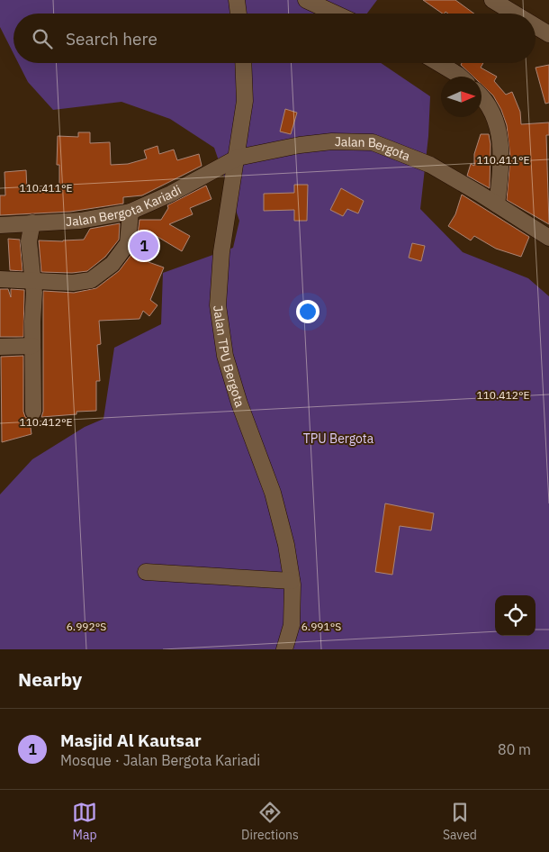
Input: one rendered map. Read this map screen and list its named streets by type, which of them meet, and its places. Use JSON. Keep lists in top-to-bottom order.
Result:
{
  "streets": {
    "street": ["Jalan Bergota", "Jalan Bergota Kariadi", "Jalan TPU Bergota"]
  },
  "crossings": [
    ["Jalan Bergota", "Jalan Bergota Kariadi"],
    ["Jalan Bergota", "Jalan TPU Bergota"],
    ["Jalan Bergota Kariadi", "Jalan TPU Bergota"]
  ],
  "parks": ["TPU Bergota"],
  "north": "right",
  "page": {
    "search": "Search here",
    "pins": "1",
    "heading": "Nearby",
    "list": [
      {
        "mark": "1",
        "name": "Masjid Al Kautsar",
        "note": "Mosque · Jalan Bergota Kariadi",
        "value": "80 m"
      }
    ],
    "nav": ["Map", "Directions", "Saved"]
  },
  "coordinates": [
    "110.411°E",
    "110.412°E",
    "6.992°S",
    "6.991°S"
  ]
}
